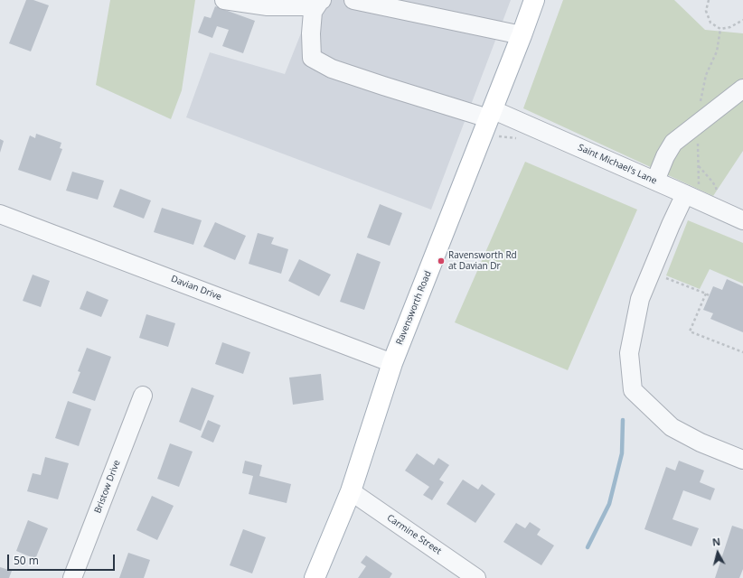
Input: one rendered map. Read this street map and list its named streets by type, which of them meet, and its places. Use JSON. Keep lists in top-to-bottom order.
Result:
{
  "streets": {
    "main road": ["Ravensworth Road"],
    "street": [
      "Saint Michael's Lane",
      "Davian Drive",
      "Bristow Drive",
      "Carmine Street"
    ]
  },
  "crossings": [
    ["Saint Michael's Lane", "Ravensworth Road"],
    ["Davian Drive", "Ravensworth Road"],
    ["Ravensworth Road", "Carmine Street"]
  ],
  "places": ["Ravensworth Rd at Davian Dr"],
  "scale_bar": "50 m",
  "north": "top"
}
